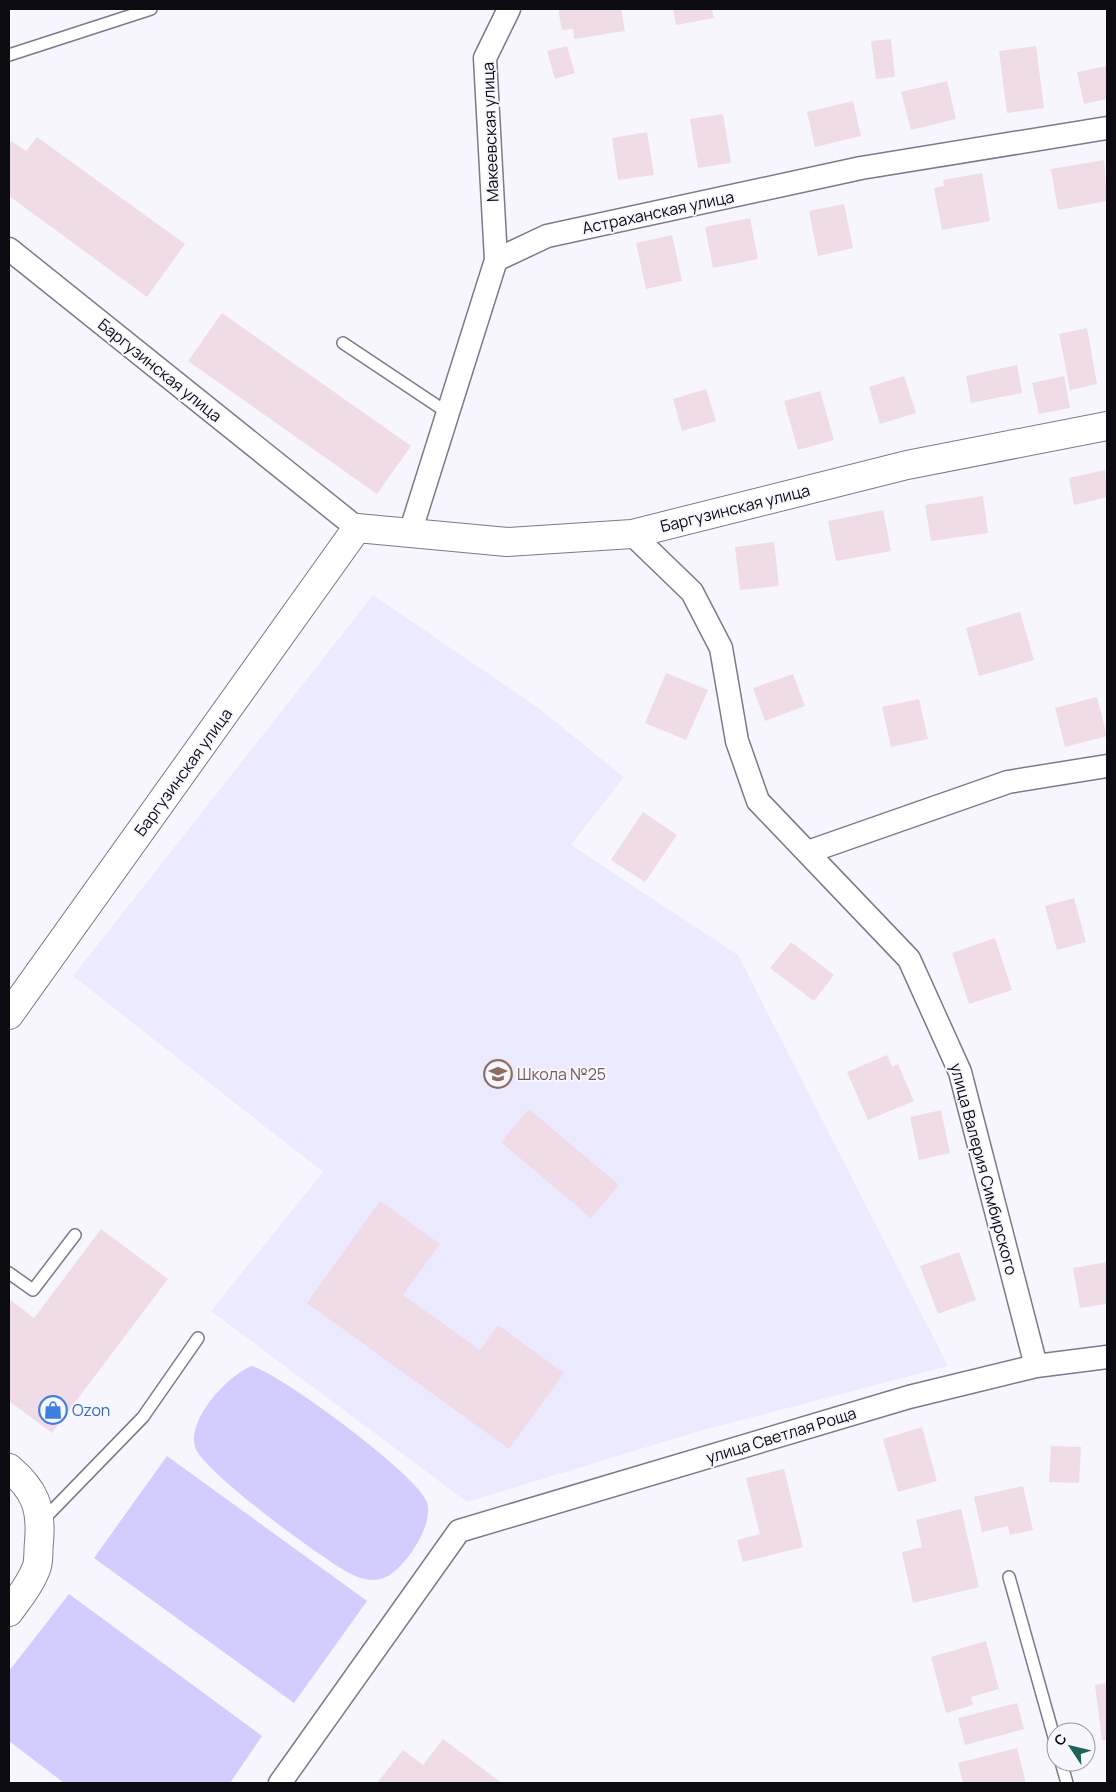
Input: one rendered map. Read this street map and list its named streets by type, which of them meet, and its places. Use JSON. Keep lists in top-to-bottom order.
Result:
{
  "streets": {
    "street": [
      "Макеевская улица",
      "Астраханская улица",
      "Баргузинская улица",
      "улица Валерия Симбирского",
      "улица Светлая Роща"
    ]
  },
  "crossings": [
    ["Макеевская улица", "Астраханская улица"],
    ["Баргузинская улица", "улица Валерия Симбирского"],
    ["улица Валерия Симбирского", "улица Светлая Роща"]
  ],
  "places": {
    "school or university": ["Школа №25"],
    "shop": ["Ozon"]
  },
  "north": "top left"
}
